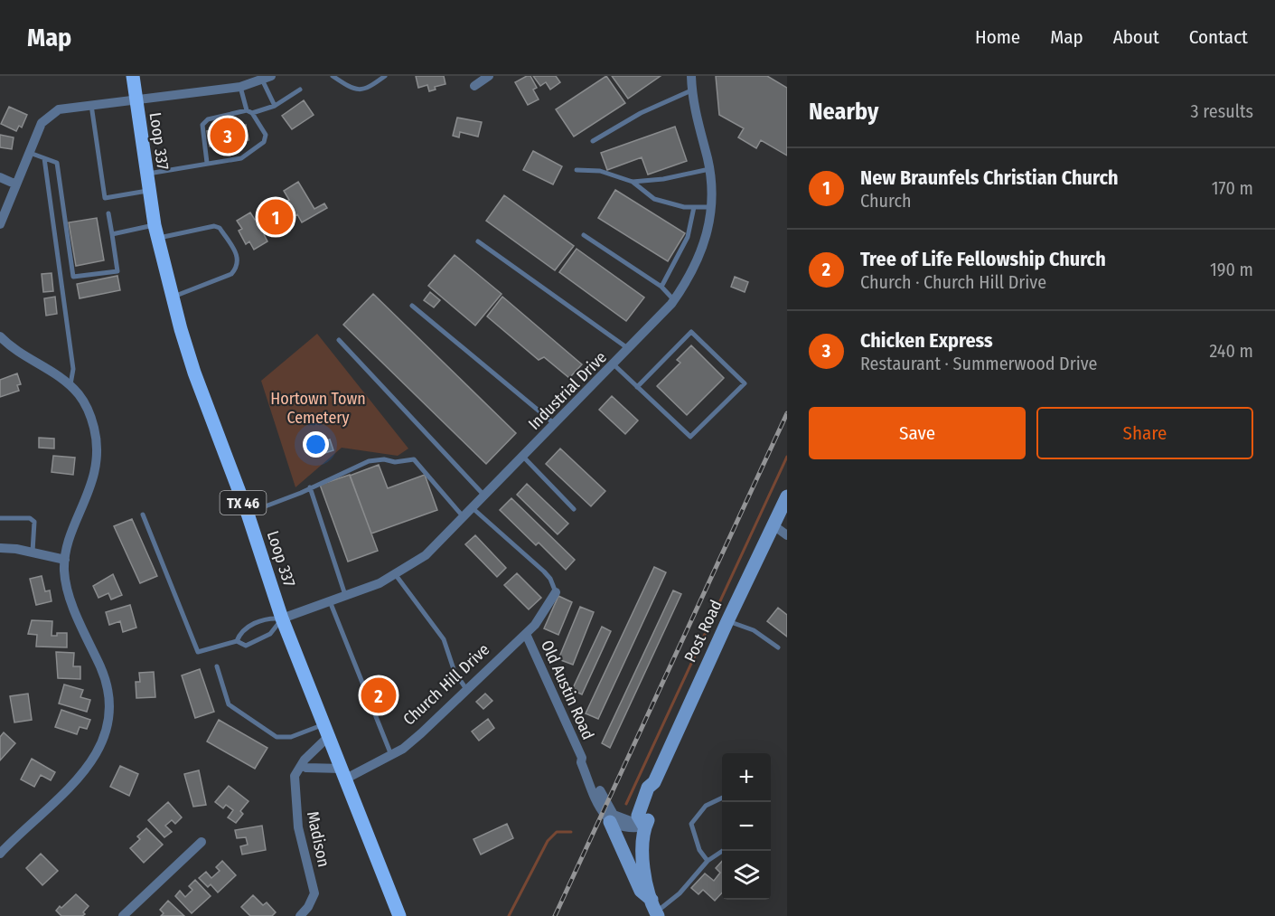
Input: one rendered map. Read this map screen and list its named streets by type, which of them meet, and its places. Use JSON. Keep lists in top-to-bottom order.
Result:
{
  "streets": {
    "main road": ["Loop 337", "TX 46"],
    "street": [
      "Industrial Drive",
      "Post Road",
      "Church Hill Drive",
      "Old Austin Road",
      "Madison"
    ]
  },
  "crossings": [
    ["Loop 337", "Industrial Drive"],
    ["Loop 337", "Madison"],
    ["Post Road", "Old Austin Road"],
    ["Church Hill Drive", "Old Austin Road"]
  ],
  "parks": ["Hortown Town Cemetery"],
  "page": {
    "header": "Map",
    "nav": [
      "Home",
      "Map",
      "About",
      "Contact"
    ],
    "heading": ["Nearby", "3 results"],
    "pins": ["3", "1", "2"],
    "list": [
      {
        "mark": "1",
        "name": "New Braunfels Christian Church",
        "note": "Church",
        "value": "170 m"
      },
      {
        "mark": "2",
        "name": "Tree of Life Fellowship Church",
        "note": "Church · Church Hill Drive",
        "value": "190 m"
      },
      {
        "mark": "3",
        "name": "Chicken Express",
        "note": "Restaurant · Summerwood Drive",
        "value": "240 m"
      }
    ],
    "buttons": ["Save", "Share"],
    "map_buttons": ["+", "−"]
  }
}
